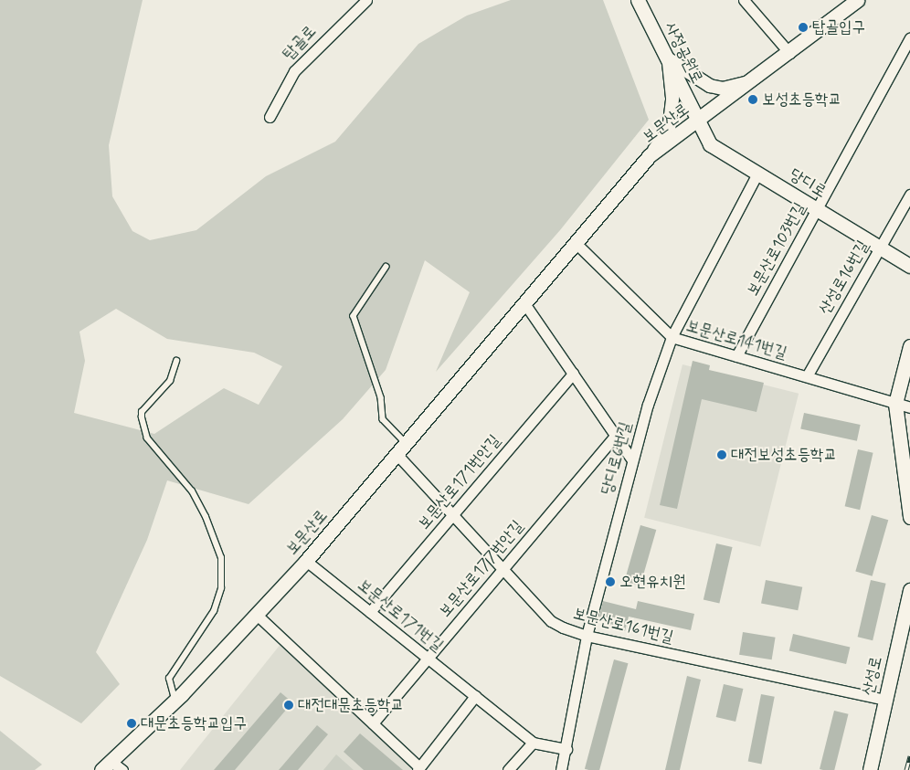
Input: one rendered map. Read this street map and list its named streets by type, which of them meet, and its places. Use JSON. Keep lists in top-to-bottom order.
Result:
{
  "streets": {
    "main road": [
      "사정공원로",
      "보문산로",
      "당디로",
      "산성로"
    ],
    "street": [
      "탑골로",
      "보문산로103번길",
      "산성로16번길",
      "보문산로141번길",
      "당디로6번길",
      "보문산로171번안길",
      "보문산로177번안길",
      "보문산로171번길",
      "보문산로161번길"
    ]
  },
  "crossings": [
    ["사정공원로", "보문산로"],
    ["사정공원로", "당디로"],
    ["보문산로", "당디로"],
    ["보문산로", "보문산로141번길"],
    ["보문산로", "보문산로171번길"],
    ["보문산로", "보문산로161번길"],
    ["당디로", "보문산로103번길"],
    ["당디로", "산성로16번길"],
    ["당디로", "당디로6번길"],
    ["보문산로103번길", "보문산로141번길"],
    ["산성로16번길", "보문산로141번길"],
    ["보문산로141번길", "당디로6번길"],
    ["당디로6번길", "보문산로171번길"],
    ["당디로6번길", "보문산로161번길"],
    ["보문산로171번안길", "보문산로171번길"],
    ["보문산로171번안길", "보문산로161번길"],
    ["보문산로177번안길", "보문산로171번길"],
    ["보문산로177번안길", "보문산로161번길"],
    ["보문산로161번길", "산성로"]
  ],
  "places": [
    "탑골입구",
    "보성초등학교",
    "대전보성초등학교",
    "오현유치원",
    "대전대문초등학교",
    "대문초등학교입구"
  ]
}
